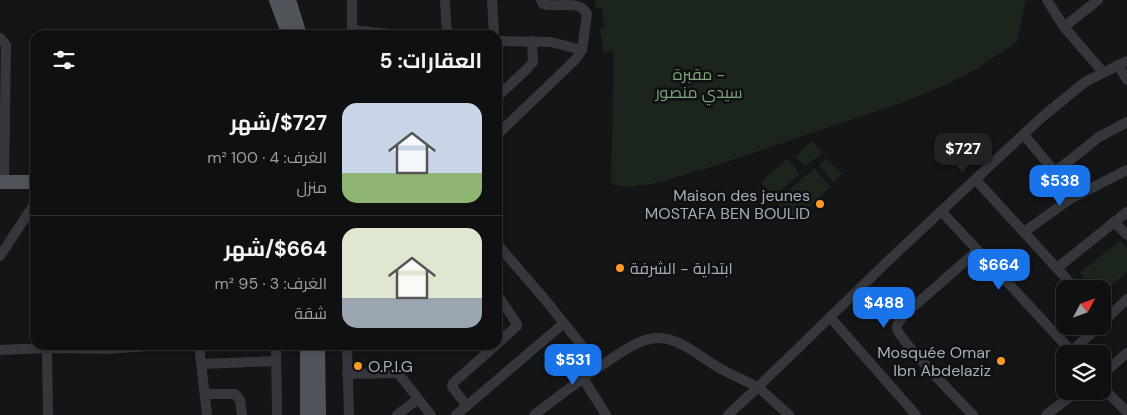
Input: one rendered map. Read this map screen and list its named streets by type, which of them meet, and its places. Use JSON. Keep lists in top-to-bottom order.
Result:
{
  "parks": ["مقبرة - سيدي منصور"],
  "places": [
    "Maison des jeunes MOSTAFA BEN BOULID",
    "ابتداية - الشرفة",
    "Mosquée Omar Ibn Abdelaziz",
    "O.P.I.G"
  ],
  "north": "top right",
  "page": {
    "heading": "العقارات: 5",
    "list": [
      {
        "name": "$727/شهر",
        "note": "الغرف: 4 · 100 m² · منزل"
      },
      {
        "name": "$664/شهر",
        "note": "الغرف: 3 · 95 m² · شقة"
      }
    ],
    "price": [
      "$727",
      "$538",
      "$664",
      "$488",
      "$531"
    ]
  }
}
